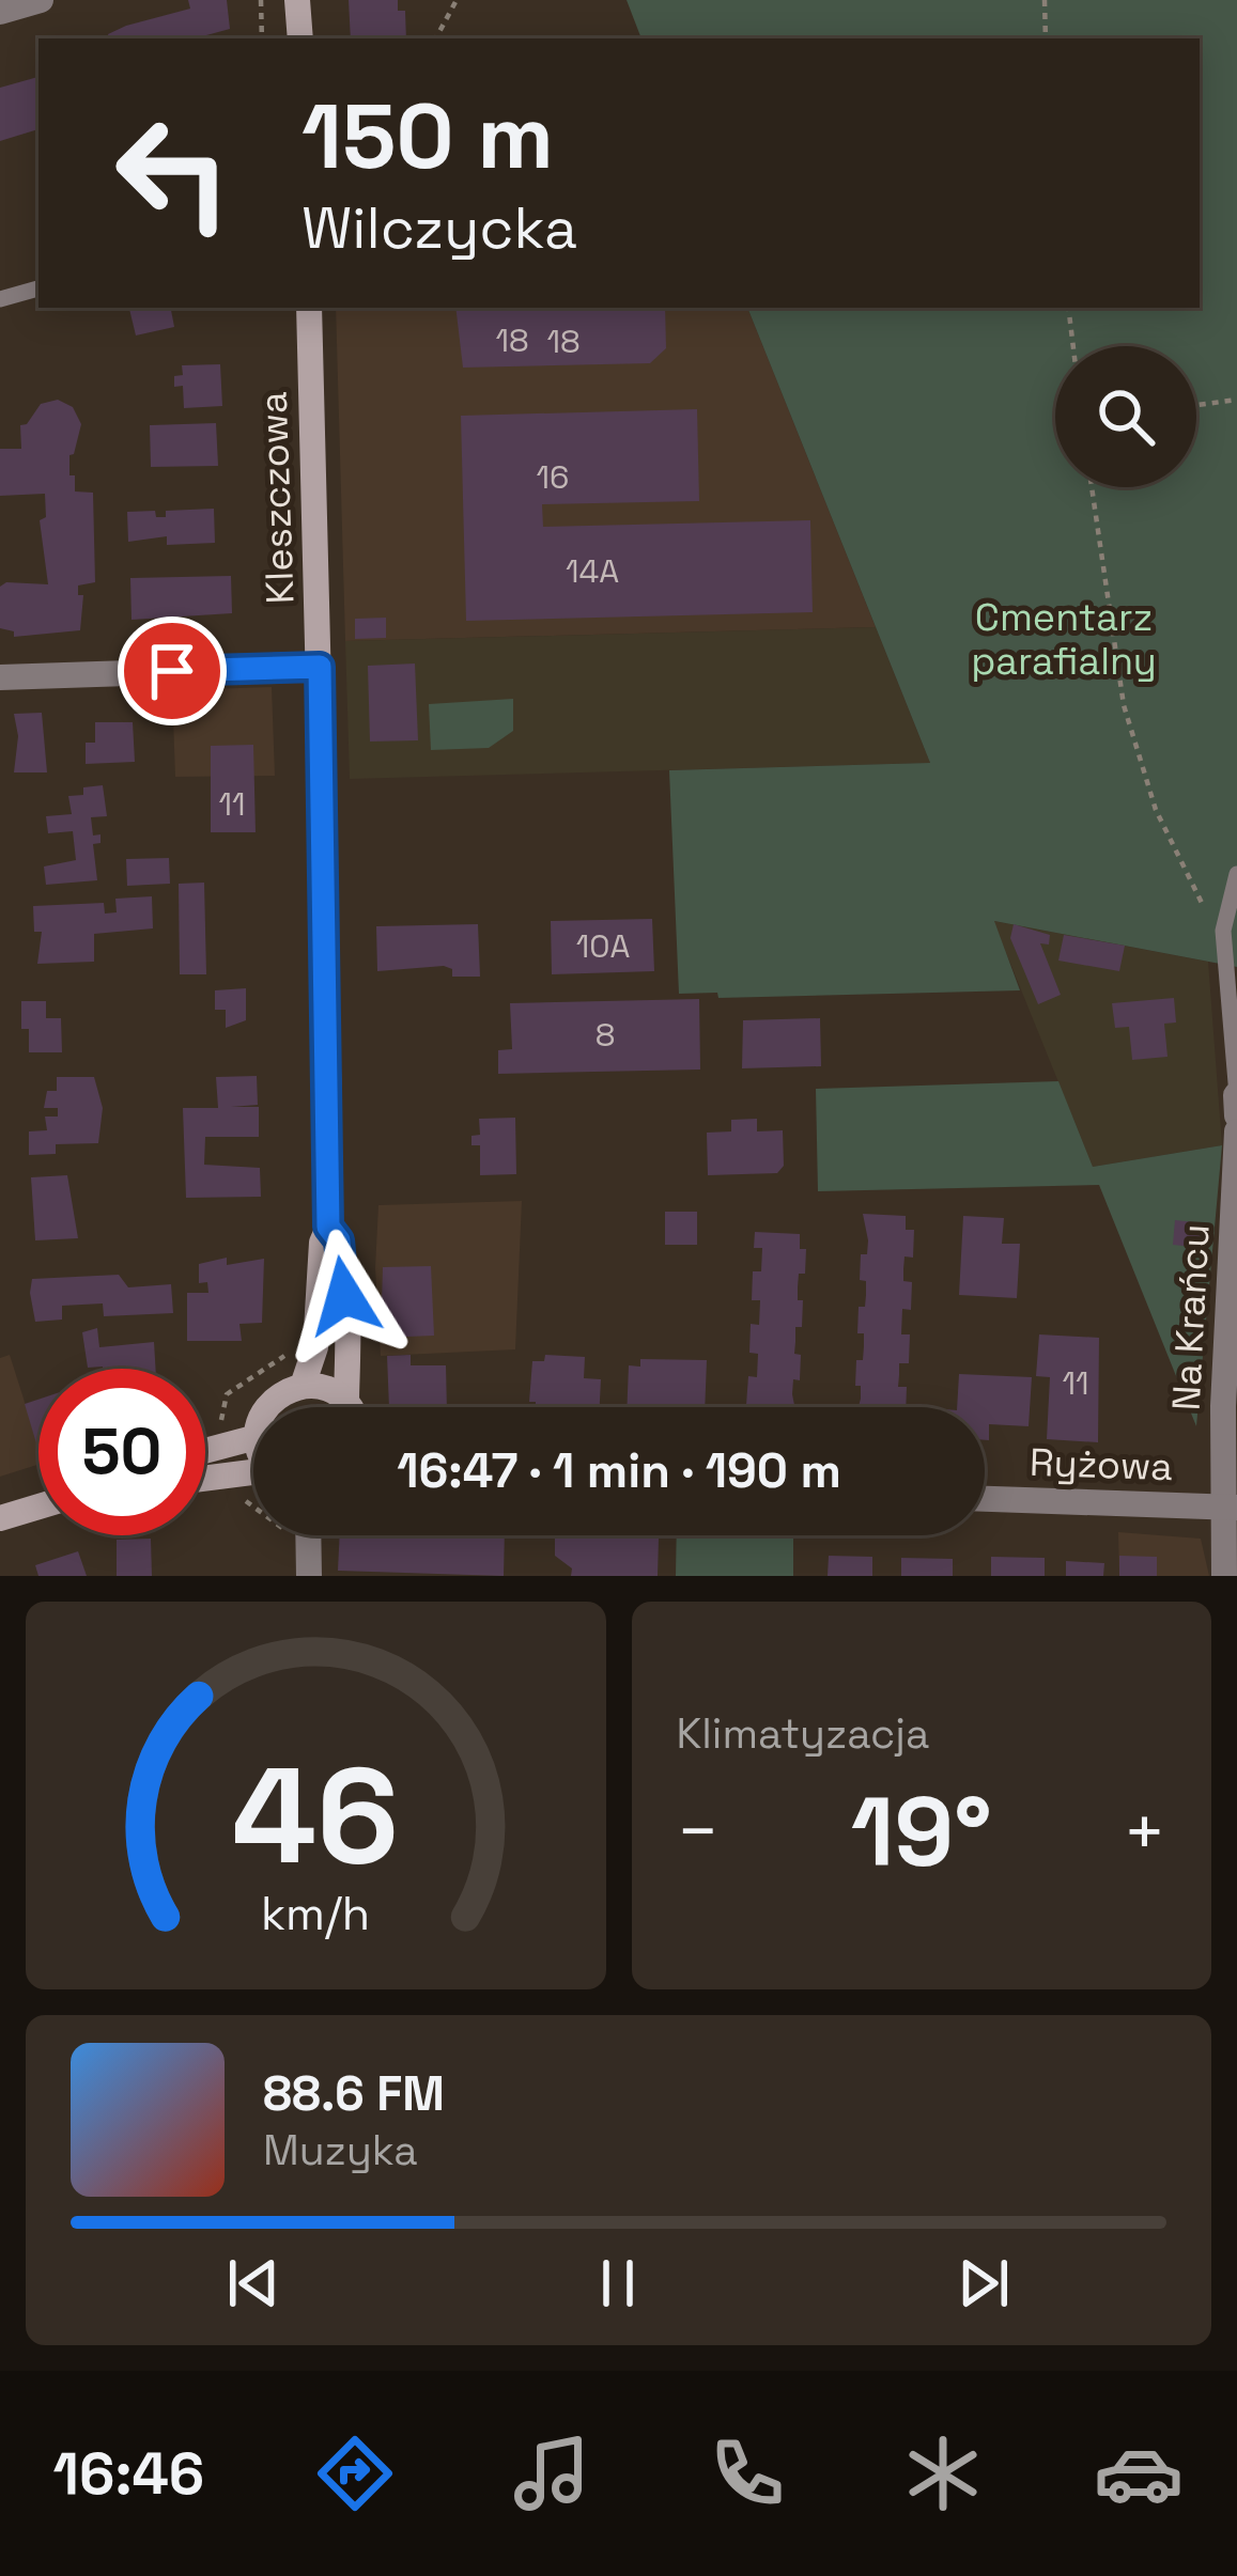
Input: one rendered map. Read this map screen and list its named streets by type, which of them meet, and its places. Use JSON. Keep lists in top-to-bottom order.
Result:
{
  "streets": {
    "main road": ["Kleszczowa"],
    "street": ["Na Krańcu", "Ryżowa"]
  },
  "crossings": [
    ["Na Krańcu", "Ryżowa"]
  ],
  "parks": ["Cmentarz parafialny"],
  "house_numbers": [
    "18",
    "18",
    "16",
    "14A",
    "11",
    "10A",
    "8",
    "11"
  ],
  "page": {
    "turn": ["150 m", "Wilczycka"],
    "limit": "50",
    "trip": "16:47 · 1 min · 190 m",
    "tile": "Klimatyzacja",
    "heat": ["−", "19°", "+"],
    "song": ["88.6 FM", "Muzyka"],
    "tabs": "16:46",
    "gauge": ["46", "km/h"]
  }
}
